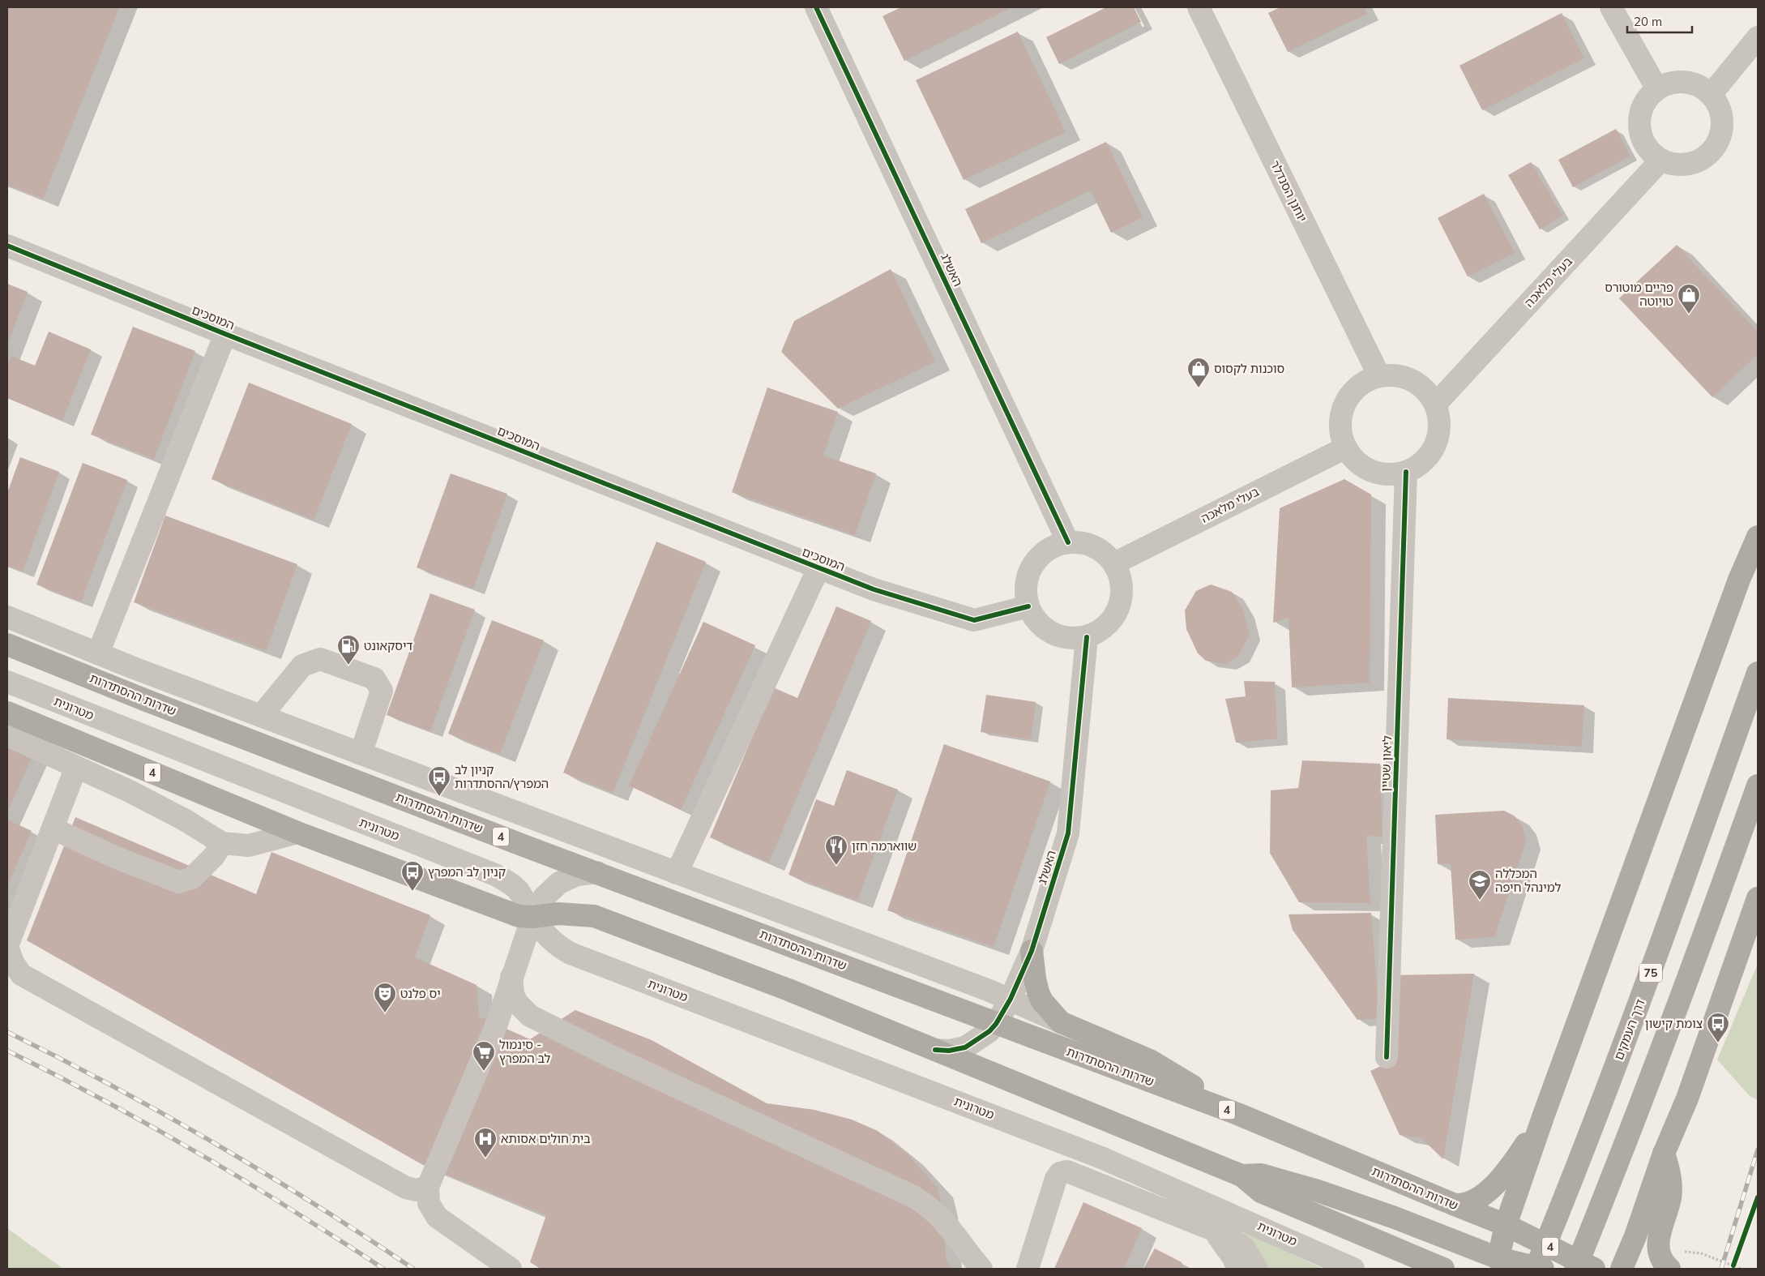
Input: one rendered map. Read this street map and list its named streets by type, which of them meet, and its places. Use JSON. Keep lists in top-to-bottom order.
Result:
{
  "streets": {
    "highway": [
      "שדרות ההסתדרות",
      "4",
      "75",
      "דרך העמקים"
    ],
    "street": [
      "יוחנן הסנדלר",
      "האשלג",
      "בעלי מלאכה",
      "המוסכים",
      "מטרונית",
      "ליאון שטיין"
    ]
  },
  "crossings": [
    ["יוחנן הסנדלר", "בעלי מלאכה"],
    ["יוחנן הסנדלר", "ליאון שטיין"],
    ["האשלג", "בעלי מלאכה"],
    ["האשלג", "המוסכים"],
    ["האשלג", "שדרות ההסתדרות"],
    ["האשלג", "4"],
    ["בעלי מלאכה", "המוסכים"],
    ["בעלי מלאכה", "ליאון שטיין"],
    ["מטרונית", "4"]
  ],
  "places": {
    "shop": ["פריים מוטורס טויוטה", "סוכנות לקסוס"],
    "fuel station": ["דיסקאונט"],
    "bus stop": ["קניון לב המפרץ/ההסתדרות", "קניון לב המפרץ", "צומת קישון"],
    "restaurant": ["שווארמה חזן"],
    "school or university": ["המכללה למינהל חיפה"],
    "theatre": ["יס פלנט"],
    "supermarket": ["סינמול - לב המפרץ"],
    "hospital": ["בית חולים אסותא"]
  },
  "scale_bar": "20 m"
}
